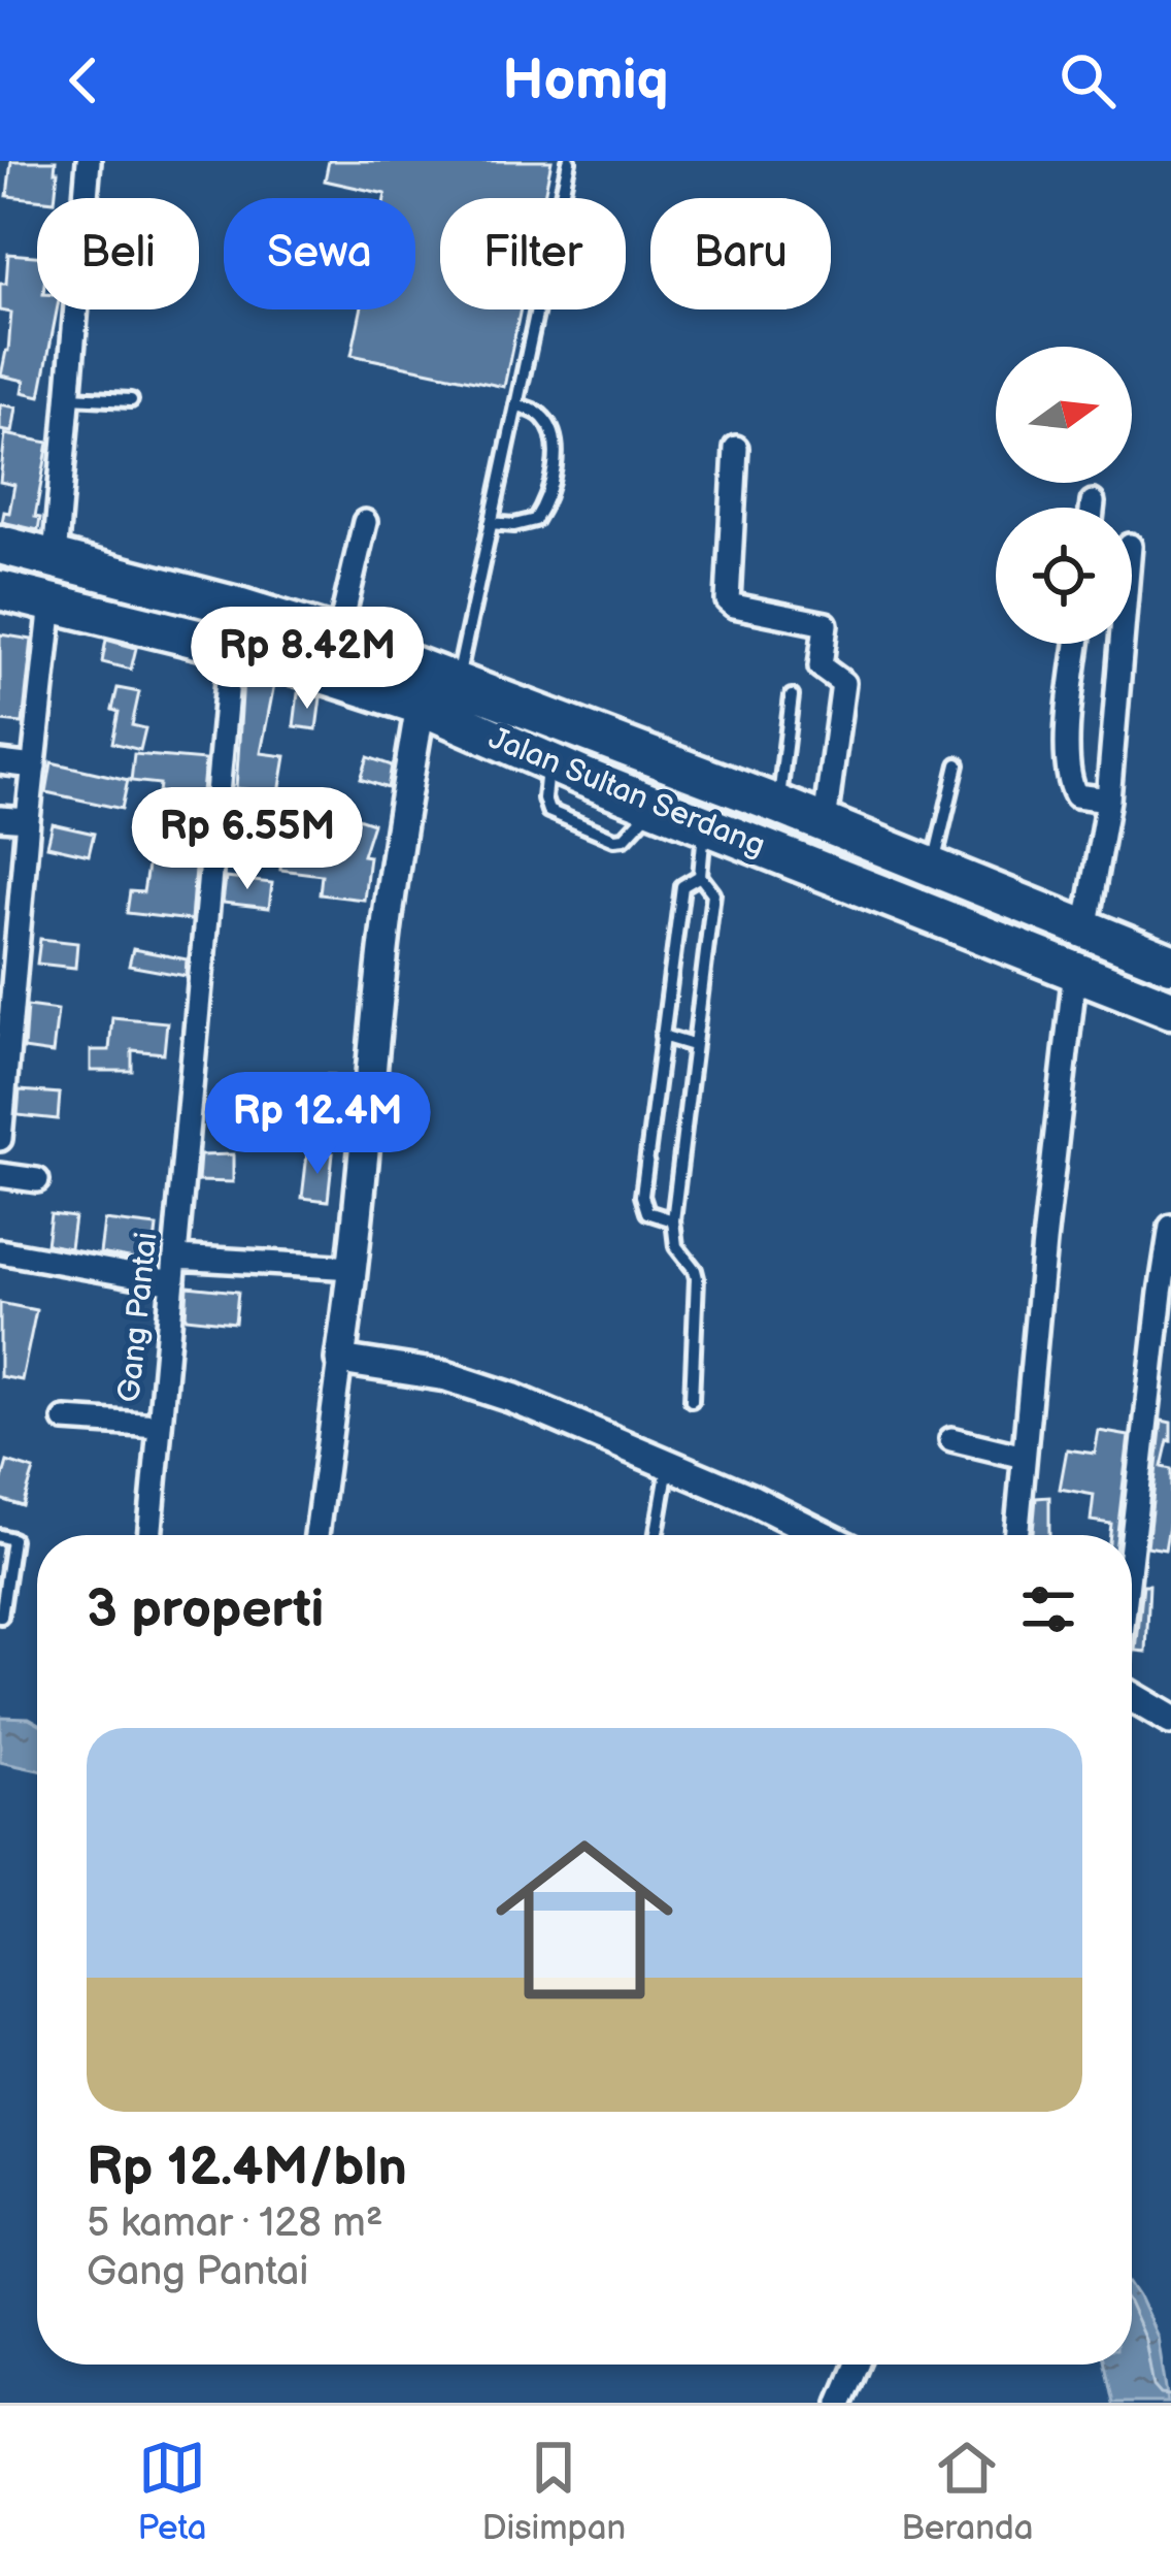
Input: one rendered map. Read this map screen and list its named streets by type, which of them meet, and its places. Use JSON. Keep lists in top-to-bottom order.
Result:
{
  "streets": {
    "highway": ["Jalan Sultan Serdang"],
    "street": ["Gang Pantai"]
  },
  "crossings": [
    ["Jalan Sultan Serdang", "Gang Pantai"]
  ],
  "north": "right",
  "page": {
    "header": "Homiq",
    "chip": [
      "Beli",
      "Sewa",
      "Filter",
      "Baru"
    ],
    "price": ["Rp 8.42M", "Rp 6.55M", "Rp 12.4M"],
    "heading": "3 properti",
    "list": [
      {
        "name": "Rp 12.4M/bln",
        "note": "5 kamar · 128 m² · Gang Pantai"
      }
    ],
    "tabs": ["Peta", "Disimpan", "Beranda"]
  }
}
